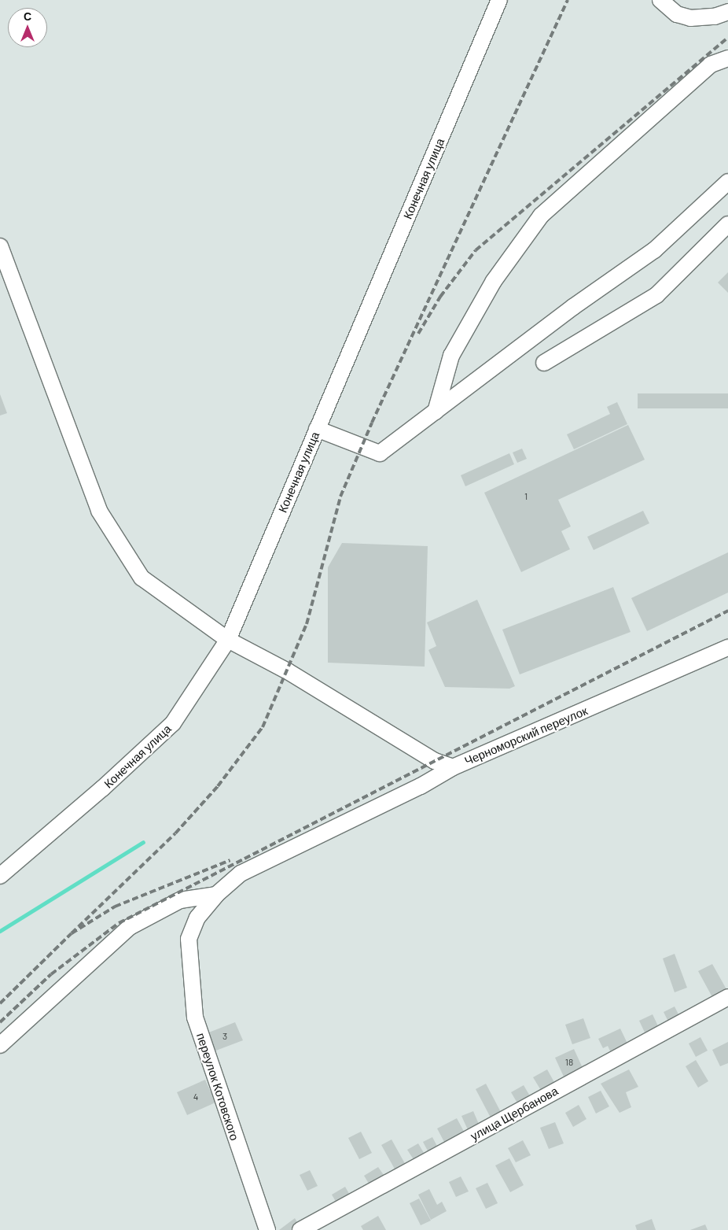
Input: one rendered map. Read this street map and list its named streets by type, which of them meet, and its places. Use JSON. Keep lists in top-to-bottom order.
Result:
{
  "streets": {
    "street": [
      "Конечная улица",
      "Черноморский переулок",
      "переулок Котовского",
      "улица Щербанова"
    ]
  },
  "crossings": [
    ["Конечная улица", "Черноморский переулок"]
  ],
  "house_numbers": [
    "1",
    "3",
    "18",
    "4"
  ],
  "north": "top"
}
